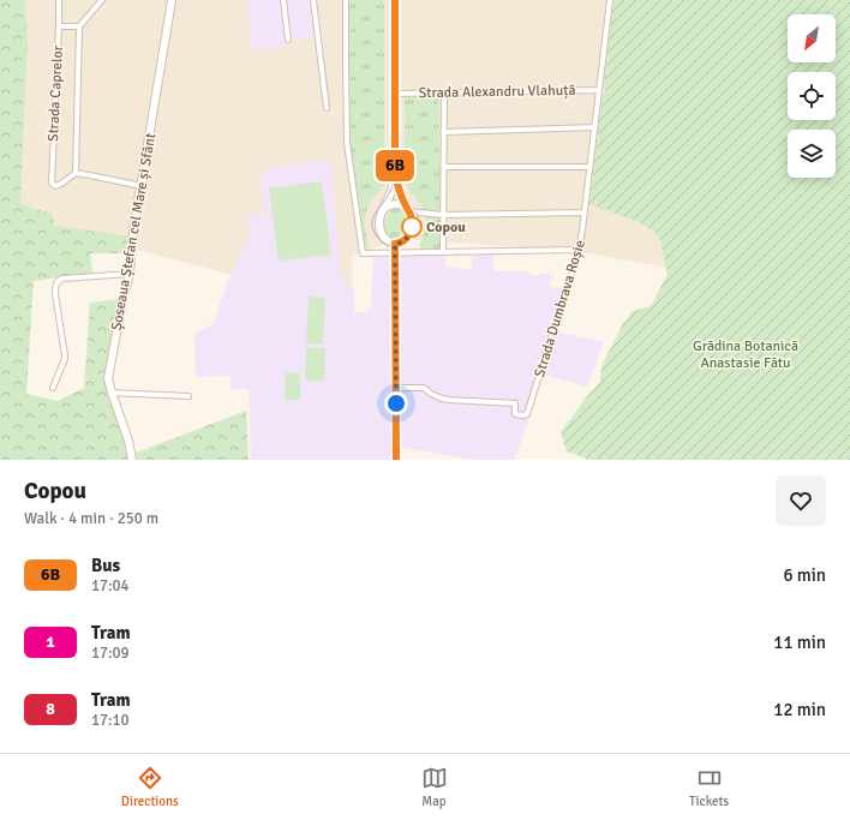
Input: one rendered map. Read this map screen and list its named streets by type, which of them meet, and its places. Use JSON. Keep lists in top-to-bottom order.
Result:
{
  "streets": {
    "main road": ["Șoseaua Ștefan cel Mare și Sfânt"],
    "street": ["Strada Alexandru Vlahuță", "Strada Caprelor", "Strada Dumbrava Roșie"]
  },
  "crossings": [
    ["Strada Alexandru Vlahuță", "Strada Dumbrava Roșie"]
  ],
  "parks": ["Grădina Botanică Anastasie Fătu"],
  "places": ["Copou"],
  "lines": ["bus line 6B"],
  "north": "bottom left",
  "page": {
    "on_map": "6B",
    "heading": ["Copou", "Walk · 4 min · 250 m"],
    "list": [
      {
        "mark": "6B",
        "name": "Bus",
        "note": "17:04",
        "value": "6 min"
      },
      {
        "mark": "1",
        "name": "Tram",
        "note": "17:09",
        "value": "11 min"
      },
      {
        "mark": "8",
        "name": "Tram",
        "note": "17:10",
        "value": "12 min"
      }
    ],
    "tabs": ["Directions", "Map", "Tickets"]
  }
}
